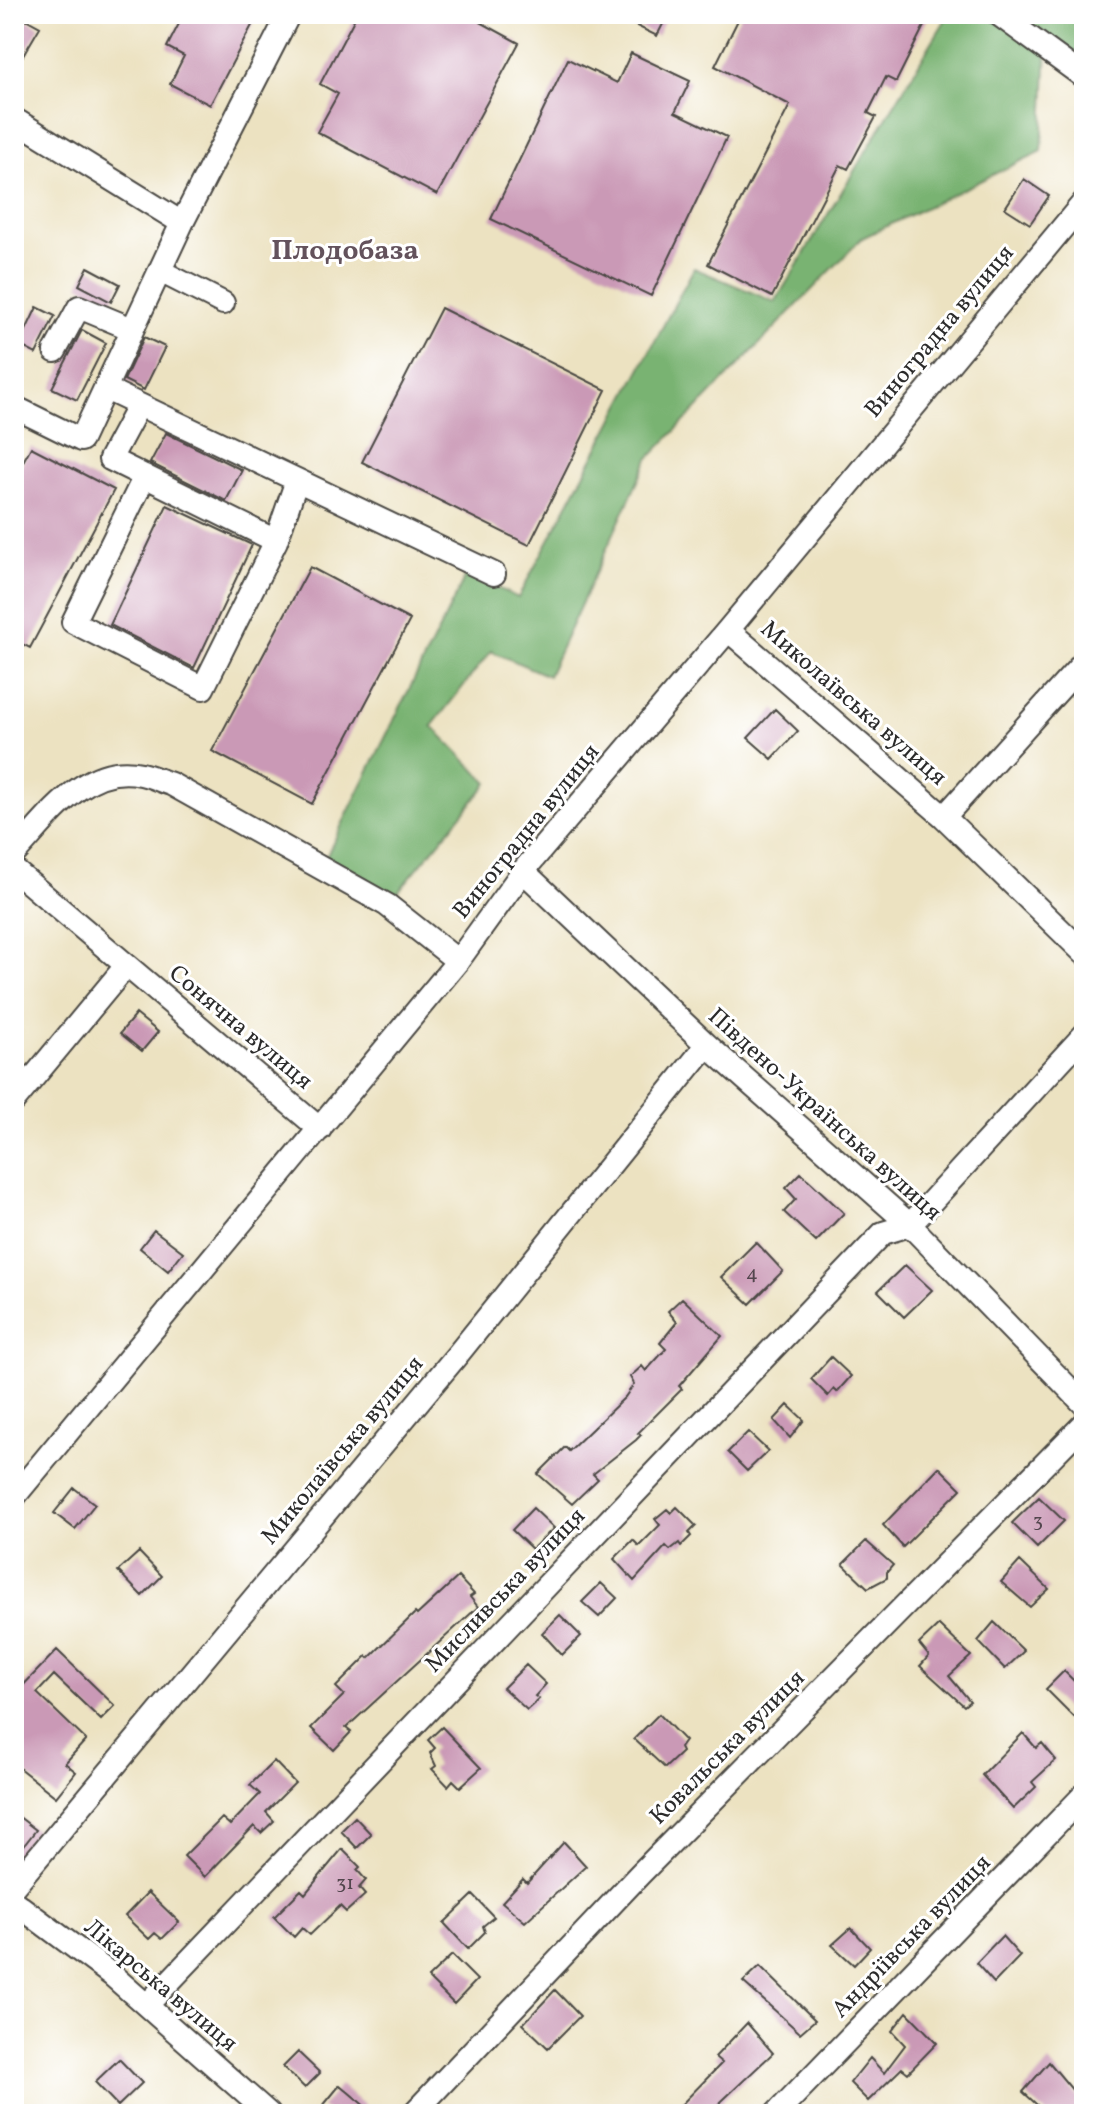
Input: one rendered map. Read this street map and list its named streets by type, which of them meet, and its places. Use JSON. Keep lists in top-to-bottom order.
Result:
{
  "streets": {
    "street": [
      "Виноградна вулиця",
      "Миколаївська вулиця",
      "Сонячна вулиця",
      "Південо-Українська вулиця",
      "Мисливська вулиця",
      "Ковальська вулиця",
      "Андріївська вулиця",
      "Лікарська вулиця"
    ]
  },
  "crossings": [
    ["Виноградна вулиця", "Миколаївська вулиця"],
    ["Виноградна вулиця", "Сонячна вулиця"],
    ["Виноградна вулиця", "Південо-Українська вулиця"],
    ["Миколаївська вулиця", "Південо-Українська вулиця"],
    ["Південо-Українська вулиця", "Мисливська вулиця"],
    ["Мисливська вулиця", "Лікарська вулиця"]
  ],
  "districts": ["Плодобаза"],
  "house_numbers": ["4", "3", "31"]
}
